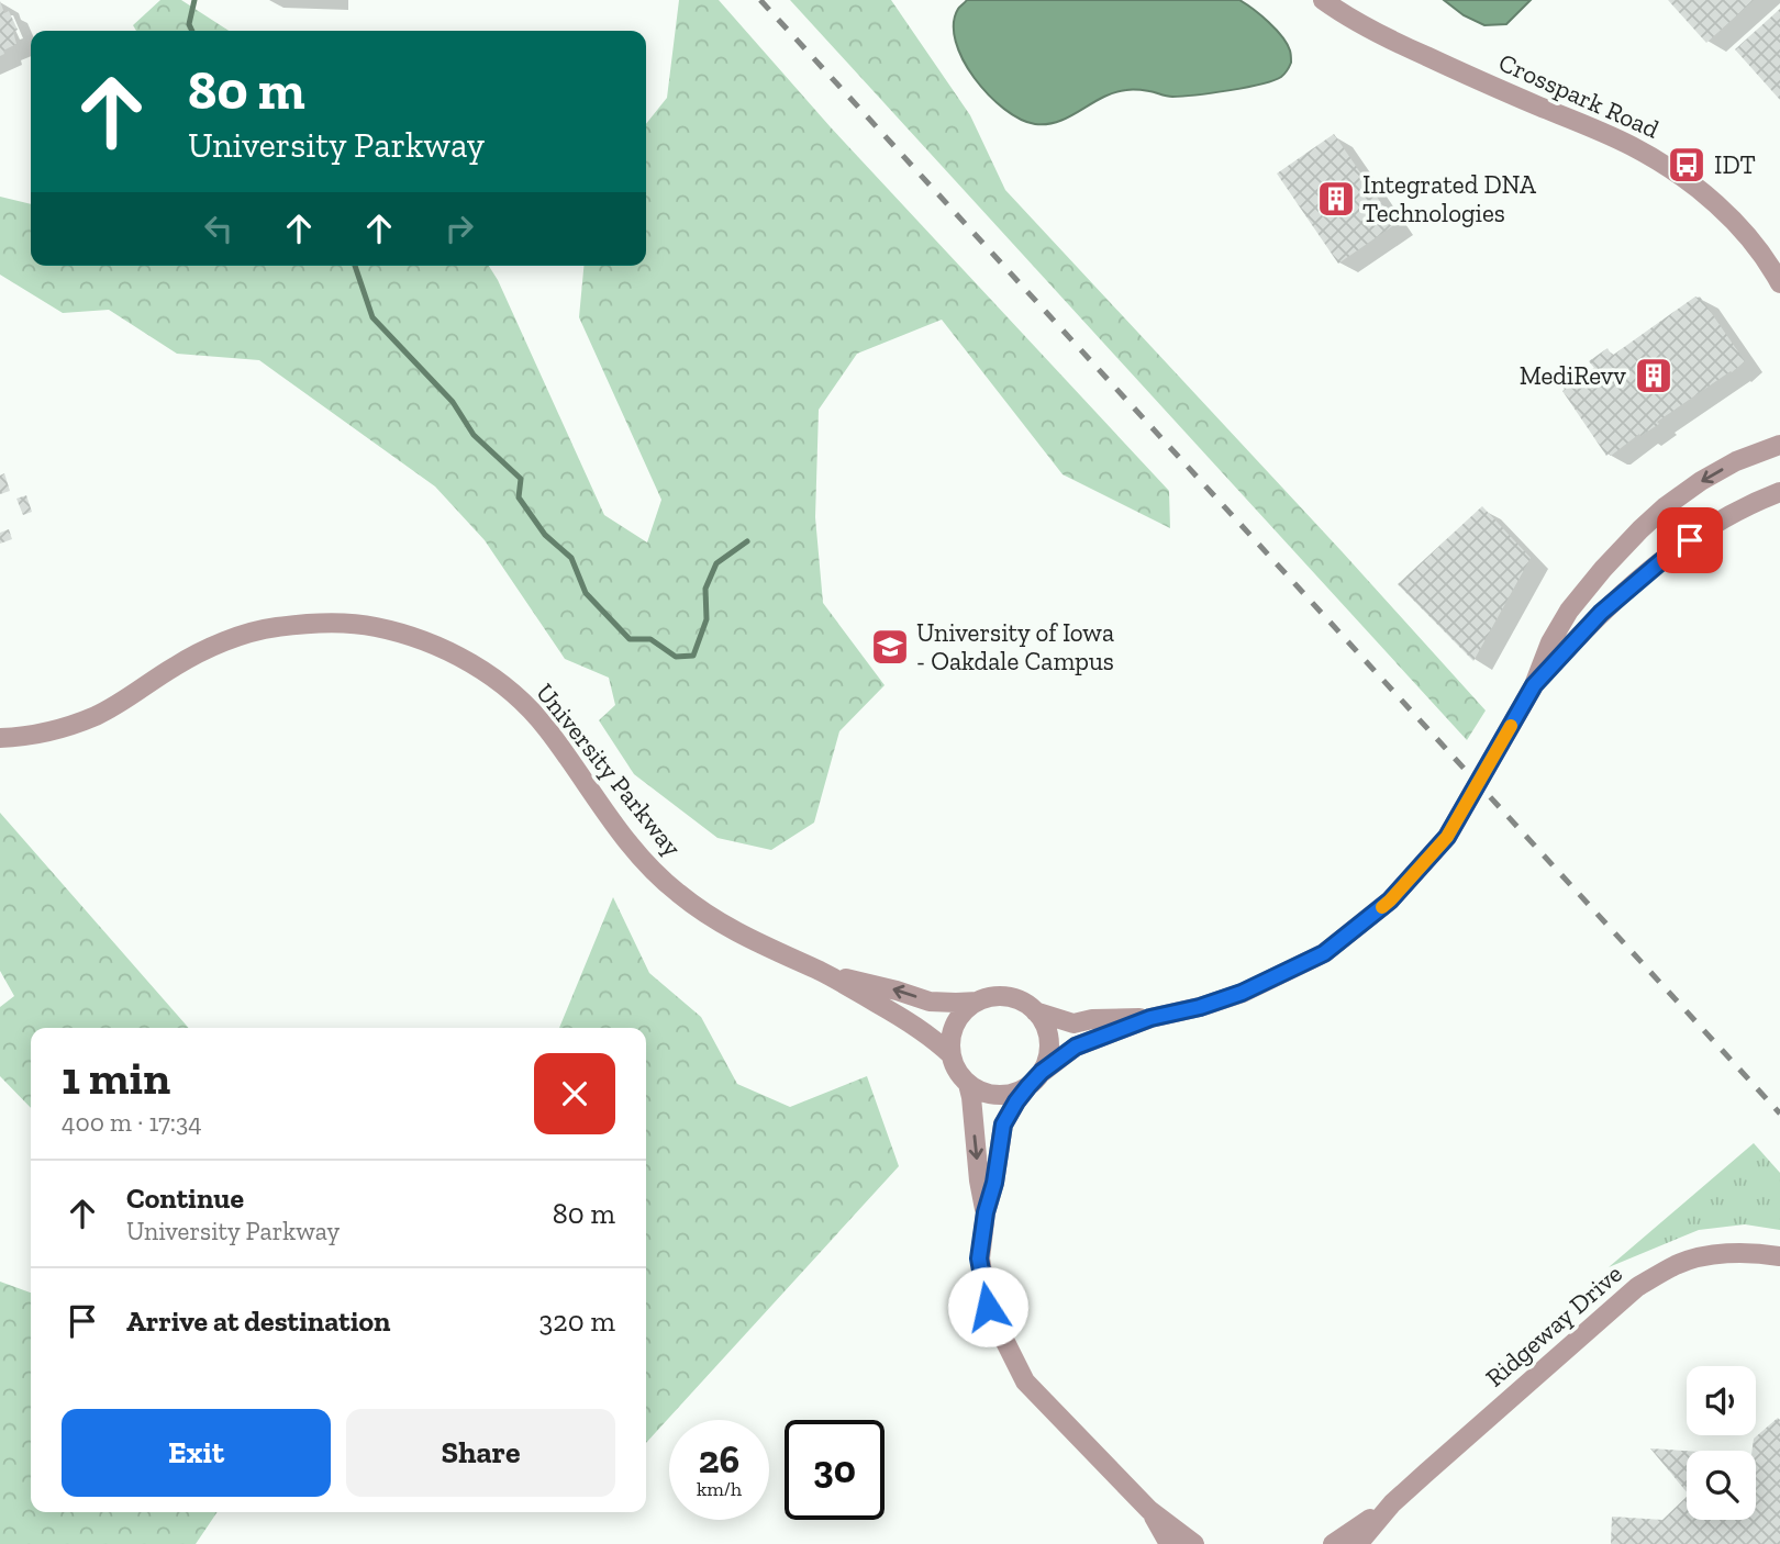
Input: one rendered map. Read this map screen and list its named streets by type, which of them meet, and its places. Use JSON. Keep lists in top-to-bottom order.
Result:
{
  "streets": {
    "street": ["Crosspark Road", "University Parkway", "Ridgeway Drive"]
  },
  "places": {
    "bus stop": ["IDT"],
    "building": ["Integrated DNA Technologies", "MediRevv"],
    "school or university": ["University of Iowa - Oakdale Campus"]
  },
  "page": {
    "turn": ["80 m", "University Parkway"],
    "heading": ["1 min", "400 m · 17:34"],
    "list": [
      {
        "name": "Continue",
        "note": "University Parkway",
        "value": "80 m"
      },
      {
        "name": "Arrive at destination",
        "value": "320 m"
      }
    ],
    "buttons": ["Exit", "Share"],
    "speed": "26 km/h",
    "limit": "30"
  }
}
